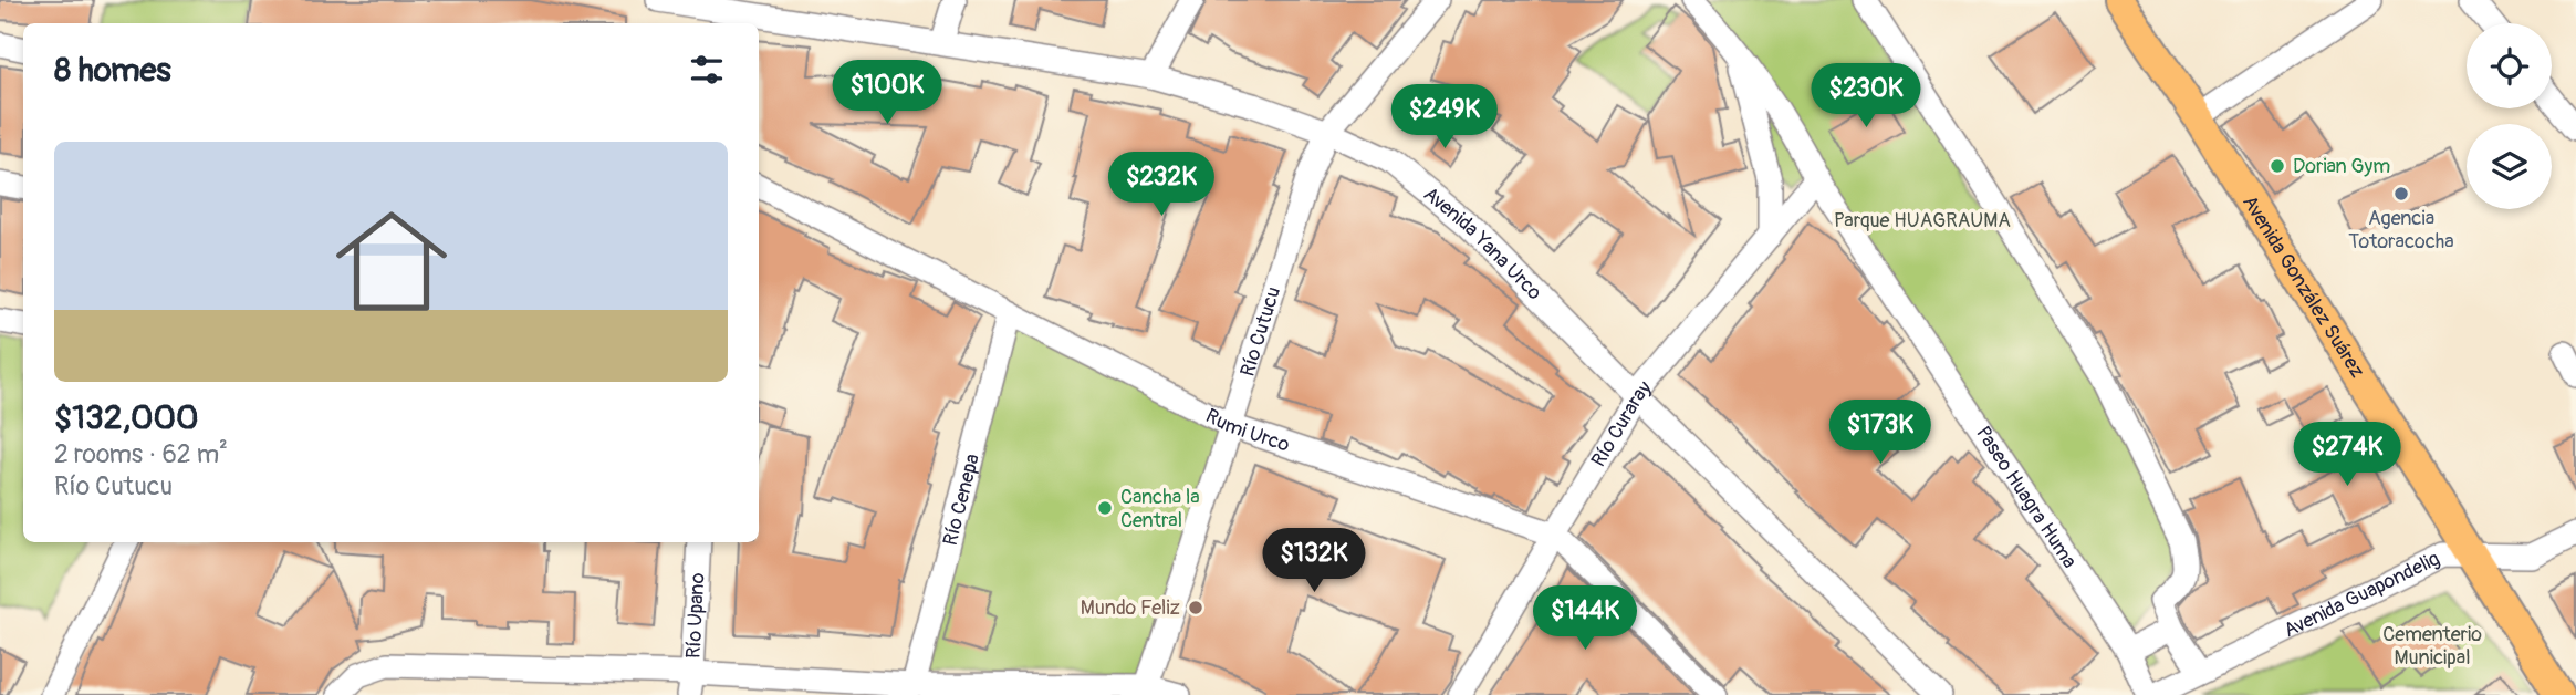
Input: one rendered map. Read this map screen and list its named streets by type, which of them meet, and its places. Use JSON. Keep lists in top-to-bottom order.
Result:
{
  "streets": {
    "main road": ["Avenida González Suárez"],
    "street": [
      "Avenida Yana Urco",
      "Río Cutucu",
      "Río Curaray",
      "Rumi Urco",
      "Paseo Huagra Huma",
      "Río Cenepa",
      "Avenida Guapondelig",
      "Río Upano"
    ]
  },
  "crossings": [
    ["Avenida Yana Urco", "Río Cutucu"],
    ["Avenida Yana Urco", "Río Curaray"],
    ["Avenida González Suárez", "Avenida Guapondelig"],
    ["Río Cutucu", "Rumi Urco"],
    ["Río Curaray", "Rumi Urco"],
    ["Río Curaray", "Paseo Huagra Huma"],
    ["Rumi Urco", "Río Cenepa"]
  ],
  "parks": ["Parque HUAGRAUMA", "Cementerio Municipal"],
  "places": [
    "Dorian Gym",
    "Agencia Totoracocha",
    "Cancha la Central",
    "Mundo Feliz"
  ],
  "page": {
    "heading": "8 homes",
    "price": [
      "$100K",
      "$230K",
      "$249K",
      "$232K",
      "$173K",
      "$274K",
      "$132K",
      "$144K"
    ],
    "list": [
      {
        "name": "$132,000",
        "note": "2 rooms · 62 m² · Río Cutucu"
      }
    ]
  }
}
